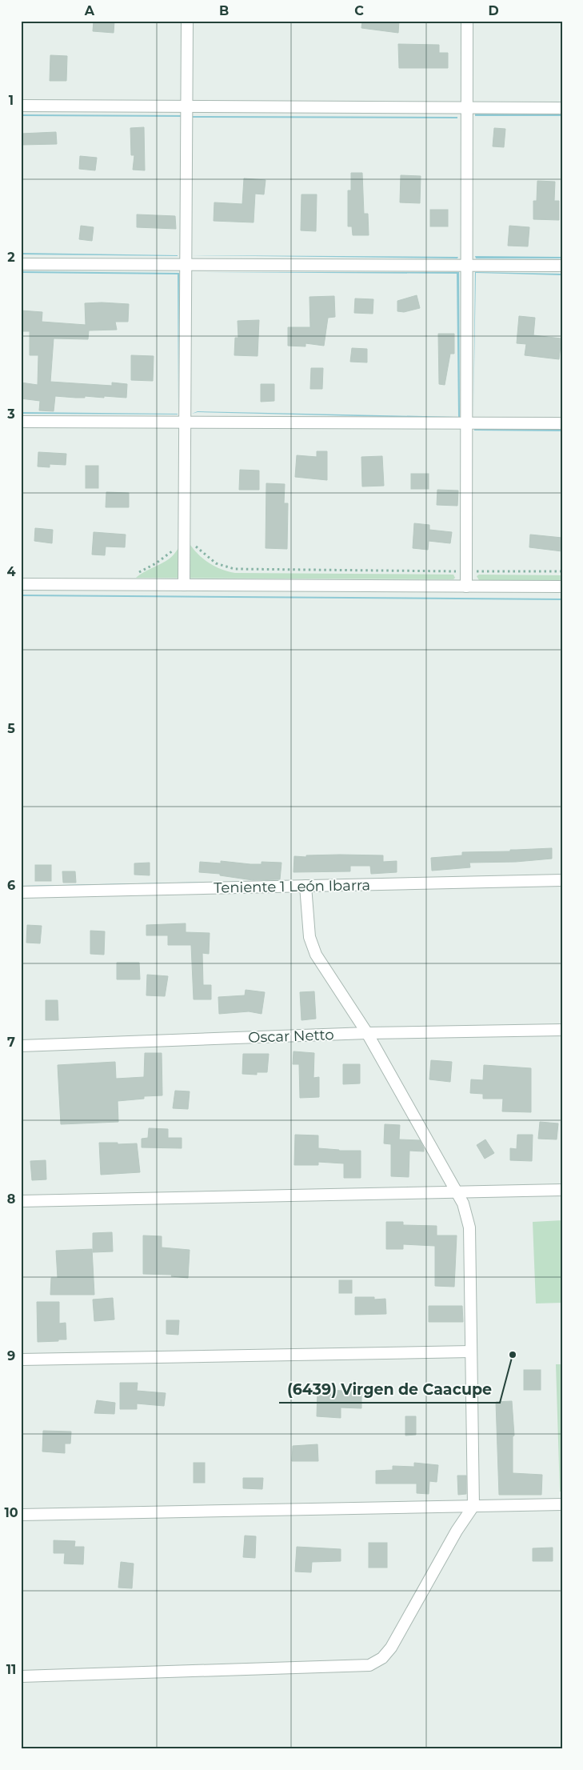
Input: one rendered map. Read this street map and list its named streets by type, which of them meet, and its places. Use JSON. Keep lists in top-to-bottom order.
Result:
{
  "streets": {
    "street": ["Teniente 1 León Ibarra", "Oscar Netto"]
  },
  "places": ["(6439) Virgen de Caacupe"],
  "grid": {
    "columns": [
      "A",
      "B",
      "C",
      "D"
    ],
    "rows": [
      "1",
      "2",
      "3",
      "4",
      "5",
      "6",
      "7",
      "8",
      "9",
      "10",
      "11"
    ]
  }
}
